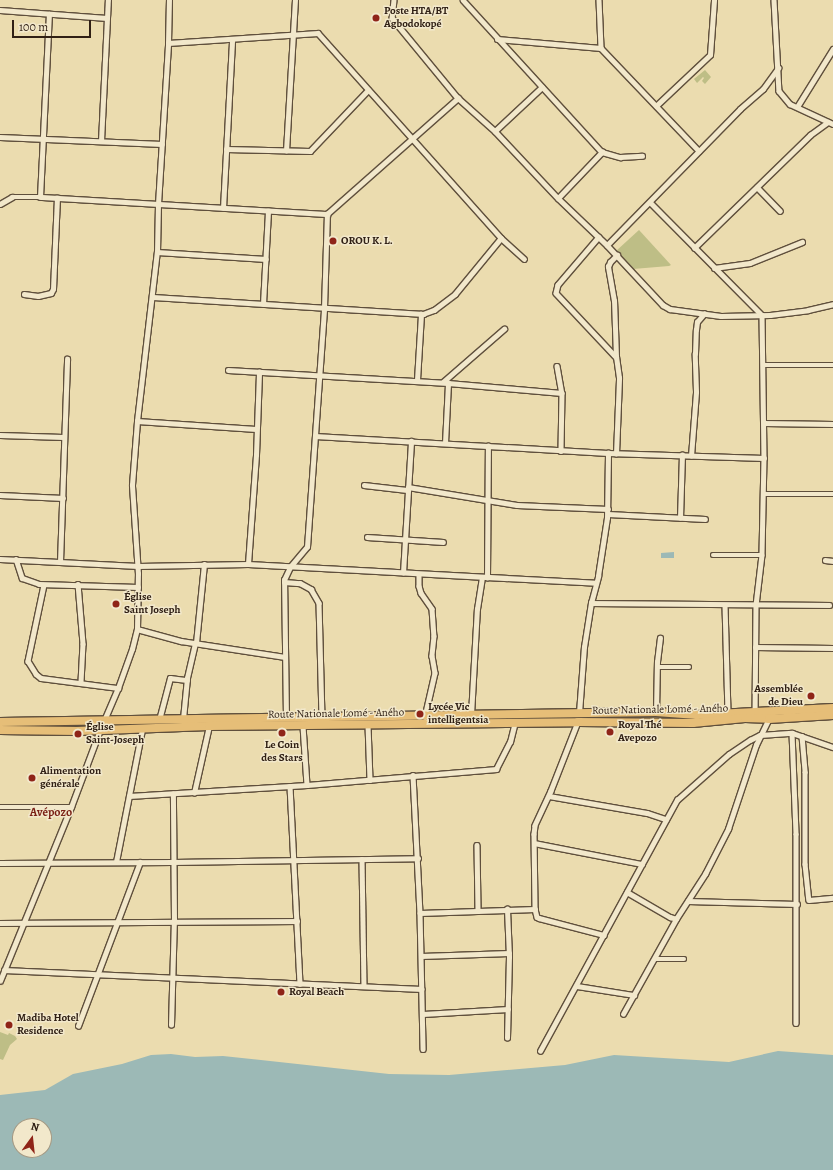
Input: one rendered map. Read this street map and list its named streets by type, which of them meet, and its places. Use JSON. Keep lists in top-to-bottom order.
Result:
{
  "streets": {
    "highway": ["Route Nationale Lomé - Aného"]
  },
  "districts": ["Avépozo"],
  "places": [
    "Poste HTA/BT Agbodokopé",
    "OROU K. L.",
    "Église Saint Joseph",
    "Assemblée de Dieu",
    "Lycée Vic intelligentsia",
    "Royal Thé Avepozo",
    "Le Coin des Stars",
    "Église Saint-Joseph",
    "Alimentation générale",
    "Royal Beach",
    "Madiba Hotel Residence"
  ],
  "scale_bar": "100 m",
  "north": "top"
}
